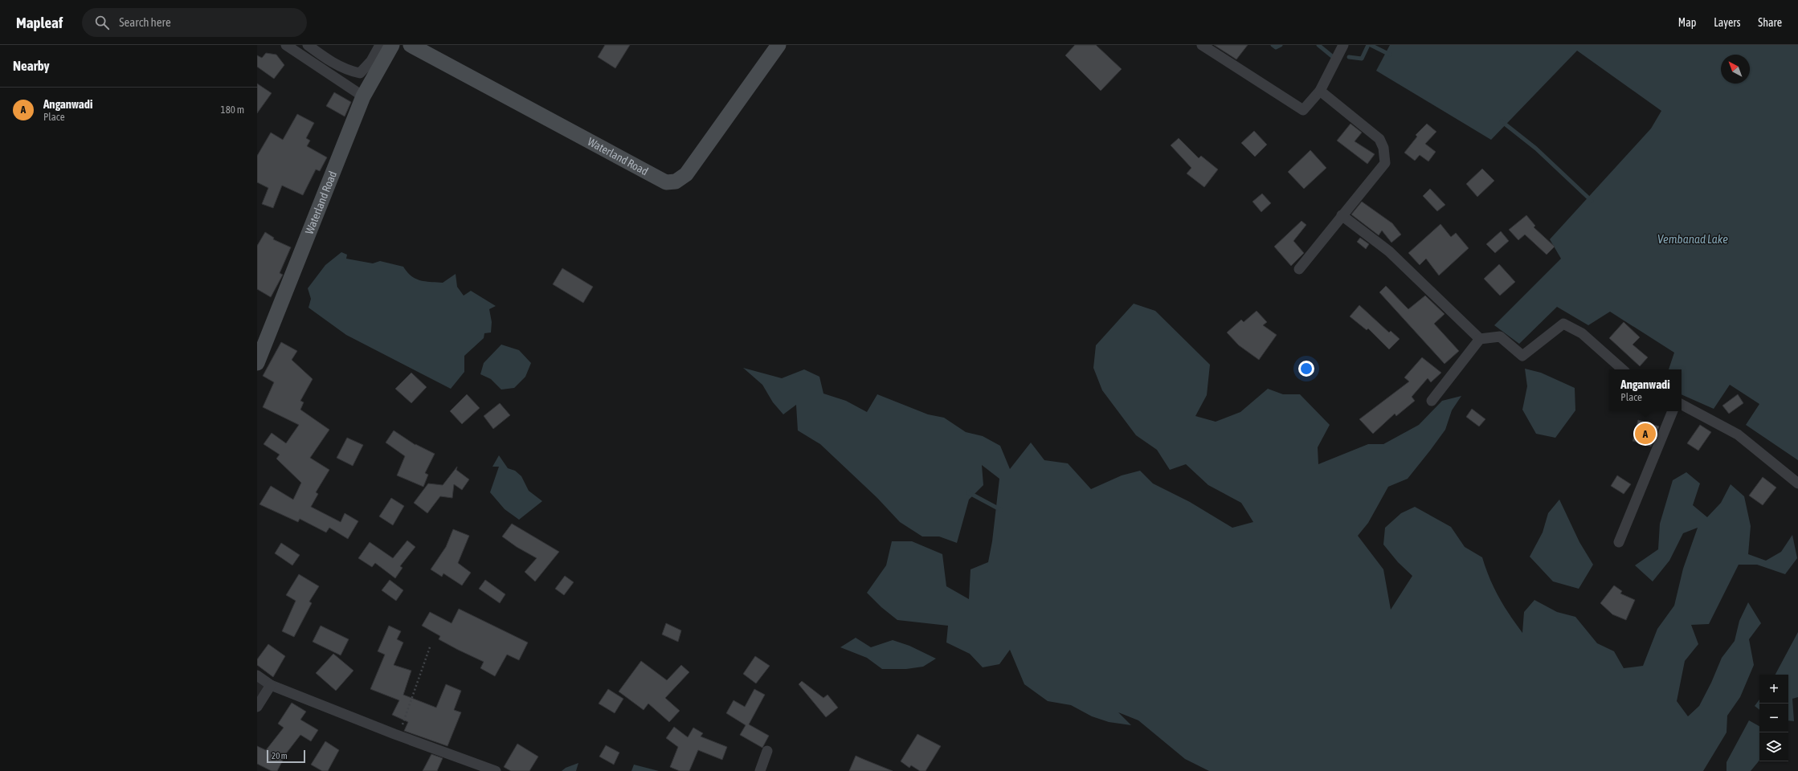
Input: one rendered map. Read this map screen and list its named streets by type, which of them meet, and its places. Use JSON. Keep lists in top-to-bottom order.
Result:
{
  "streets": {
    "main road": ["Waterland Road"]
  },
  "water": ["Vembanad Lake"],
  "scale_bar": "20 m",
  "north": "top left",
  "page": {
    "header": "Mapleaf",
    "search": "Search here",
    "nav": ["Map", "Layers", "Share"],
    "heading": "Nearby",
    "list": [
      {
        "mark": "A",
        "name": "Anganwadi",
        "note": "Place",
        "value": "180 m"
      }
    ],
    "popup": ["Anganwadi", "Place"],
    "pins": "A",
    "map_buttons": ["+", "−"],
    "scale": "20 m"
  }
}
